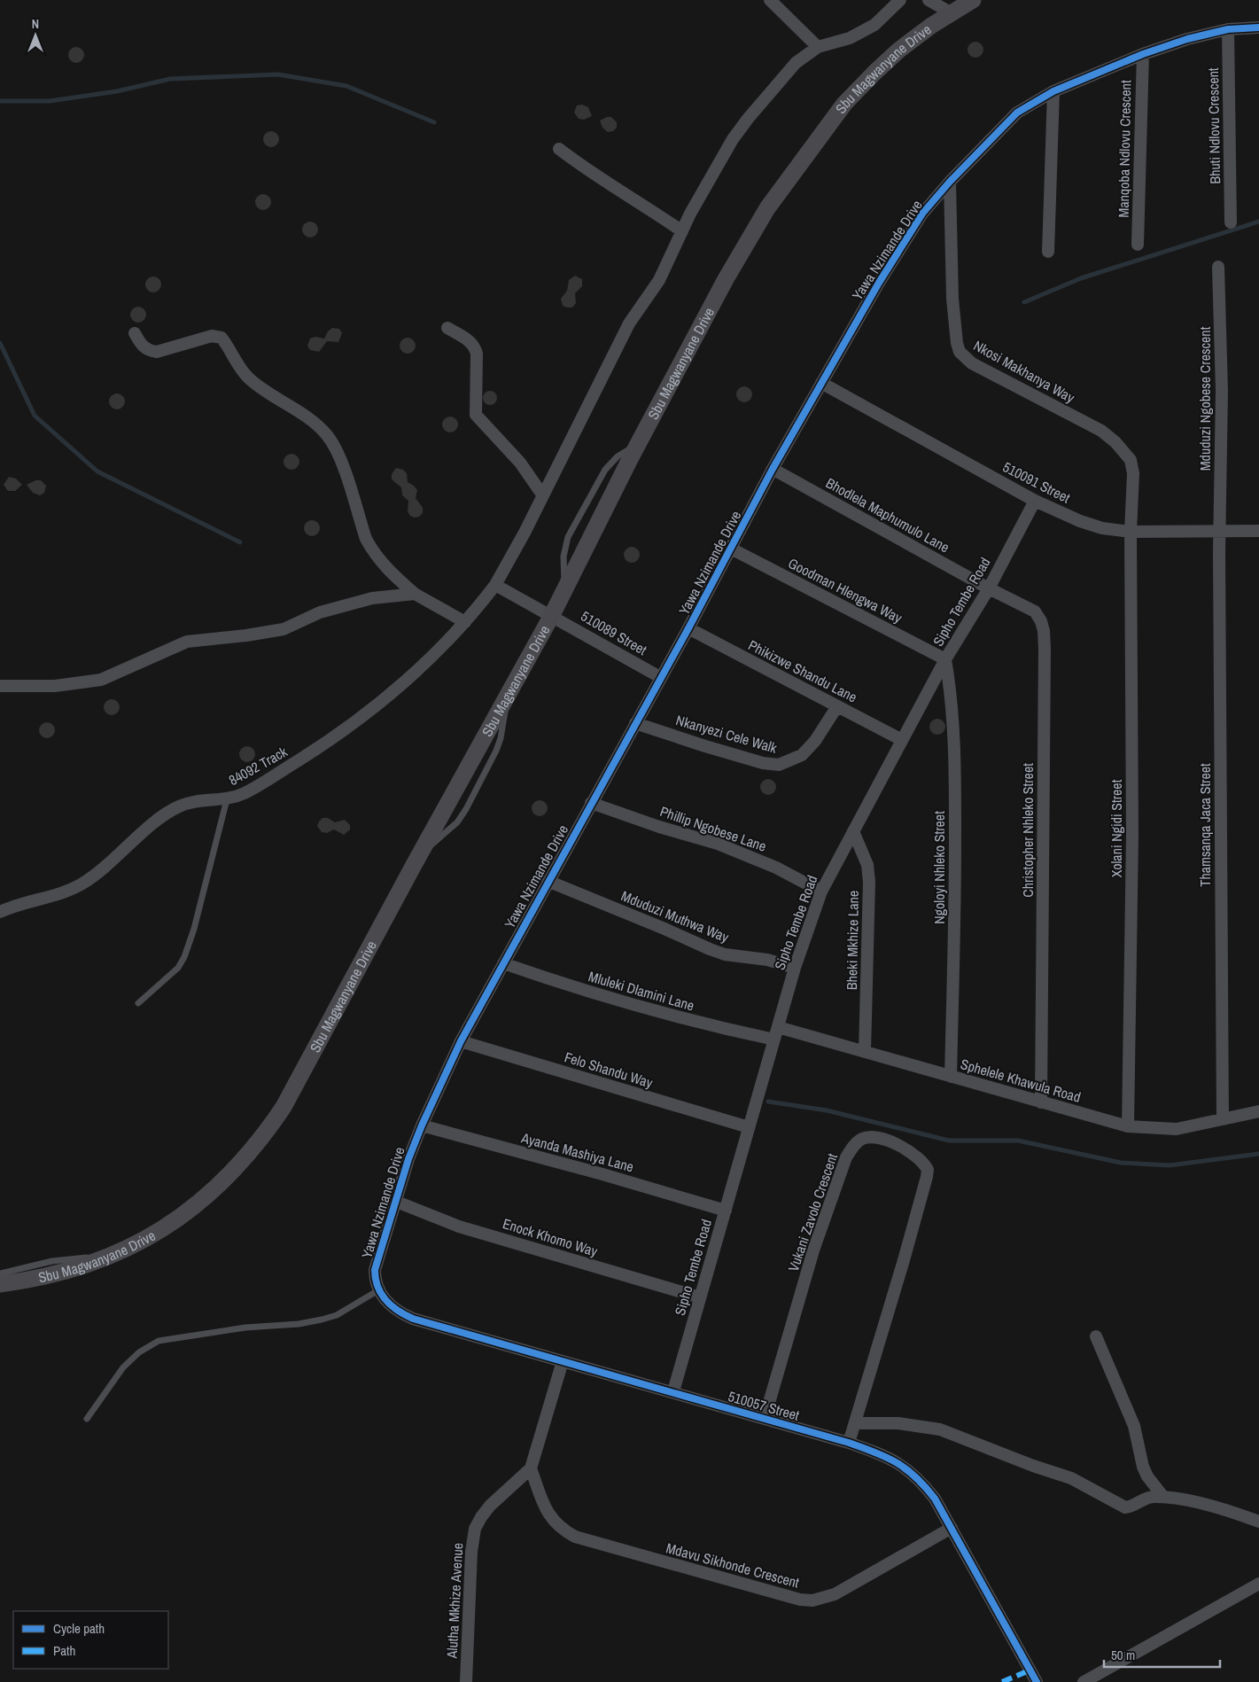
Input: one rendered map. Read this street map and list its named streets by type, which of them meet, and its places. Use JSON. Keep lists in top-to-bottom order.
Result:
{
  "streets": {
    "main road": ["Sbu Magwanyane Drive"],
    "street": [
      "Bhuti Ndlovu Crescent",
      "Manqoba Ndlovu Crescent",
      "Yawa Nzimande Drive",
      "Nkosi Makhanya Way",
      "Mduduzi Ngobese Crescent",
      "510091 Street",
      "Bhodlela Maphumulo Lane",
      "Goodman Hlengwa Way",
      "Sipho Tembe Road",
      "510089 Street",
      "Phikizwe Shandu Lane",
      "Nkanyezi Cele Walk",
      "84092 Track",
      "Thamsanqa Jaca Street",
      "Phillip Ngobese Lane",
      "Xolani Ngidi Street",
      "Christopher Nhleko Street",
      "Ngoloyi Nhleko Street",
      "Mduduzi Muthwa Way",
      "Bheki Mkhize Lane",
      "Mluleki Dlamini Lane",
      "Felo Shandu Way",
      "Sphelele Khawula Road",
      "Ayanda Mashiya Lane",
      "Vukani Zavolo Crescent",
      "Enock Khomo Way",
      "510057 Street",
      "Mdavu Sikhonde Crescent",
      "Alutha Mkhize Avenue"
    ]
  },
  "crossings": [
    ["Sbu Magwanyane Drive", "510089 Street"],
    ["Bhuti Ndlovu Crescent", "Yawa Nzimande Drive"],
    ["Manqoba Ndlovu Crescent", "Yawa Nzimande Drive"],
    ["Yawa Nzimande Drive", "Nkosi Makhanya Way"],
    ["Yawa Nzimande Drive", "510091 Street"],
    ["Yawa Nzimande Drive", "Bhodlela Maphumulo Lane"],
    ["Yawa Nzimande Drive", "Goodman Hlengwa Way"],
    ["Yawa Nzimande Drive", "510089 Street"],
    ["Yawa Nzimande Drive", "Phikizwe Shandu Lane"],
    ["Yawa Nzimande Drive", "Nkanyezi Cele Walk"],
    ["Yawa Nzimande Drive", "Phillip Ngobese Lane"],
    ["Yawa Nzimande Drive", "Mduduzi Muthwa Way"],
    ["Yawa Nzimande Drive", "Mluleki Dlamini Lane"],
    ["Yawa Nzimande Drive", "Felo Shandu Way"],
    ["Yawa Nzimande Drive", "Ayanda Mashiya Lane"],
    ["Yawa Nzimande Drive", "Enock Khomo Way"],
    ["Yawa Nzimande Drive", "510057 Street"],
    ["Nkosi Makhanya Way", "510091 Street"],
    ["Nkosi Makhanya Way", "Xolani Ngidi Street"],
    ["Mduduzi Ngobese Crescent", "510091 Street"],
    ["Mduduzi Ngobese Crescent", "Thamsanqa Jaca Street"],
    ["510091 Street", "Sipho Tembe Road"],
    ["510091 Street", "Thamsanqa Jaca Street"],
    ["510091 Street", "Xolani Ngidi Street"],
    ["Bhodlela Maphumulo Lane", "Sipho Tembe Road"],
    ["Bhodlela Maphumulo Lane", "Christopher Nhleko Street"],
    ["Goodman Hlengwa Way", "Sipho Tembe Road"],
    ["Goodman Hlengwa Way", "Ngoloyi Nhleko Street"],
    ["Sipho Tembe Road", "Phikizwe Shandu Lane"],
    ["Sipho Tembe Road", "Phillip Ngobese Lane"],
    ["Sipho Tembe Road", "Christopher Nhleko Street"],
    ["Sipho Tembe Road", "Ngoloyi Nhleko Street"],
    ["Sipho Tembe Road", "Mduduzi Muthwa Way"],
    ["Sipho Tembe Road", "Bheki Mkhize Lane"],
    ["Sipho Tembe Road", "Mluleki Dlamini Lane"],
    ["Sipho Tembe Road", "Felo Shandu Way"],
    ["Sipho Tembe Road", "Sphelele Khawula Road"],
    ["Sipho Tembe Road", "Ayanda Mashiya Lane"],
    ["Sipho Tembe Road", "Enock Khomo Way"],
    ["Sipho Tembe Road", "510057 Street"],
    ["510089 Street", "84092 Track"],
    ["Phikizwe Shandu Lane", "Nkanyezi Cele Walk"],
    ["Thamsanqa Jaca Street", "Sphelele Khawula Road"],
    ["Xolani Ngidi Street", "Sphelele Khawula Road"],
    ["Christopher Nhleko Street", "Sphelele Khawula Road"],
    ["Ngoloyi Nhleko Street", "Sphelele Khawula Road"],
    ["Bheki Mkhize Lane", "Sphelele Khawula Road"],
    ["Vukani Zavolo Crescent", "510057 Street"],
    ["510057 Street", "Mdavu Sikhonde Crescent"],
    ["Mdavu Sikhonde Crescent", "Alutha Mkhize Avenue"]
  ],
  "legend": ["Cycle path", "Path"],
  "scale_bar": "50 m",
  "north": "top"
}
